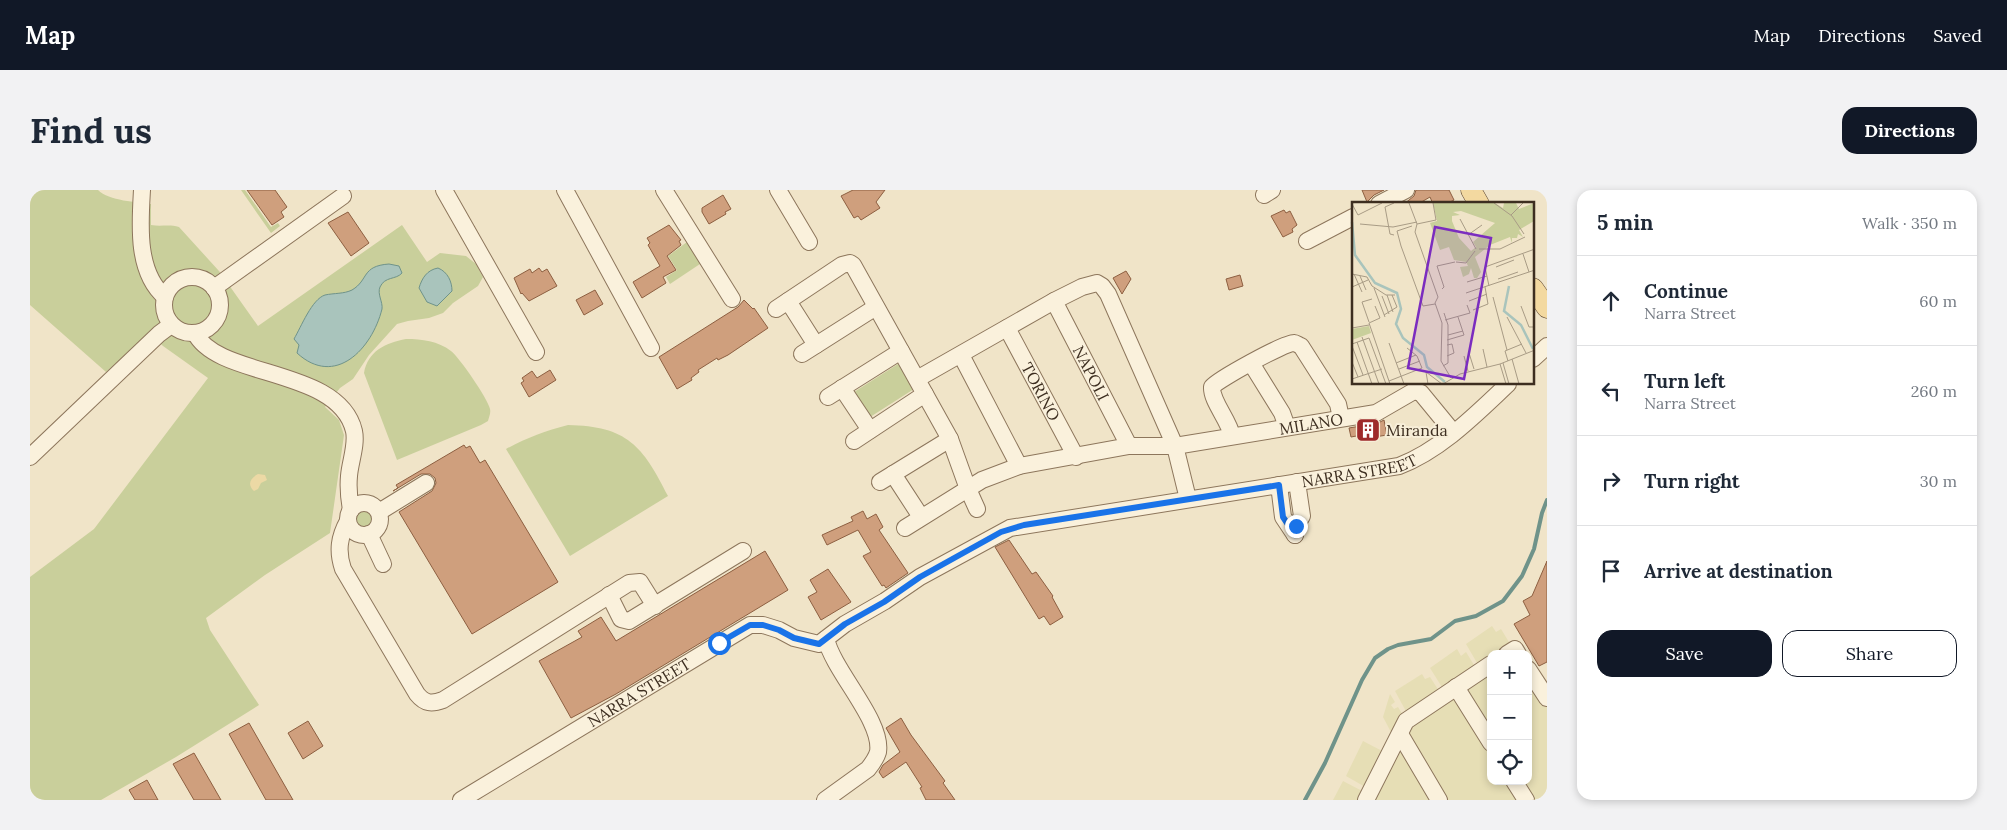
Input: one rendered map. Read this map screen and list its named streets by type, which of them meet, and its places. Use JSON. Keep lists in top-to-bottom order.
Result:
{
  "streets": {
    "street": [
      "NAPOLI",
      "TORINO",
      "MILANO",
      "NARRA STREET"
    ]
  },
  "crossings": [
    ["NAPOLI", "MILANO"],
    ["TORINO", "MILANO"],
    ["MILANO", "NARRA STREET"]
  ],
  "places": {
    "building": ["Miranda"]
  },
  "page": {
    "header": "Map",
    "nav": ["Map", "Directions", "Saved"],
    "buttons": [
      "Directions",
      ["Save", "Share"]
    ],
    "title": "Find us",
    "heading": ["5 min", "Walk · 350 m"],
    "list": [
      ["Continue", "Narra Street", "60 m"],
      ["Turn left", "Narra Street", "260 m"],
      ["Turn right", "30 m"],
      "Arrive at destination"
    ],
    "map_buttons": ["+", "−"]
  }
}
